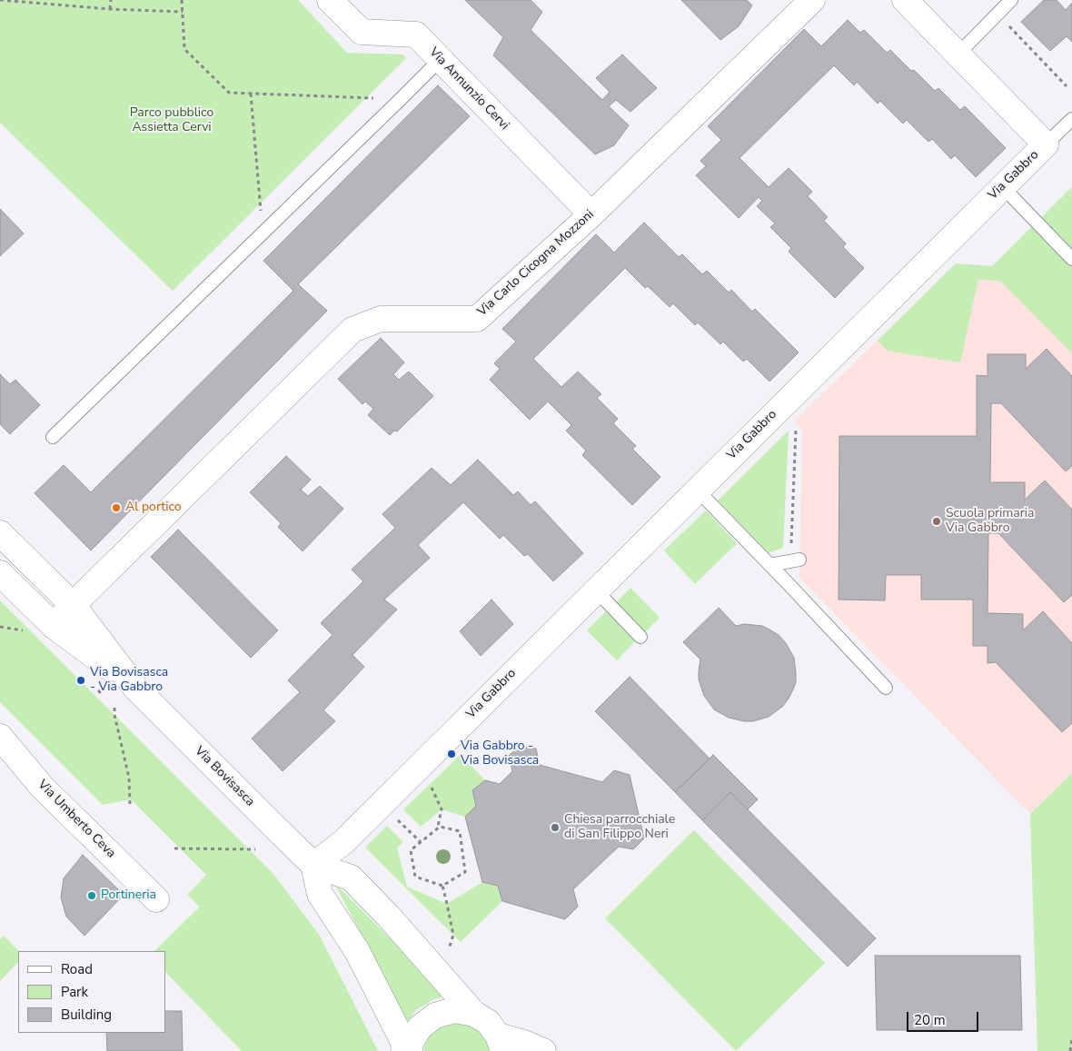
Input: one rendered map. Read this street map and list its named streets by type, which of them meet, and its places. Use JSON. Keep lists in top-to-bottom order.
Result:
{
  "streets": {
    "street": [
      "Via Annunzio Cervi",
      "Via Gabbro",
      "Via Carlo Cicogna Mozzoni",
      "Via Bovisasca",
      "Via Umberto Ceva"
    ]
  },
  "crossings": [
    ["Via Annunzio Cervi", "Via Carlo Cicogna Mozzoni"],
    ["Via Gabbro", "Via Bovisasca"],
    ["Via Carlo Cicogna Mozzoni", "Via Bovisasca"]
  ],
  "parks": ["Parco pubblico Assietta Cervi"],
  "places": [
    "Al portico",
    "Scuola primaria Via Gabbro",
    "Via Bovisasca - Via Gabbro",
    "Via Gabbro - Via Bovisasca",
    "Chiesa parrocchiale di San Filippo Neri",
    "Portineria"
  ],
  "legend": ["Road", "Park", "Building"],
  "scale_bar": "20 m"
}
